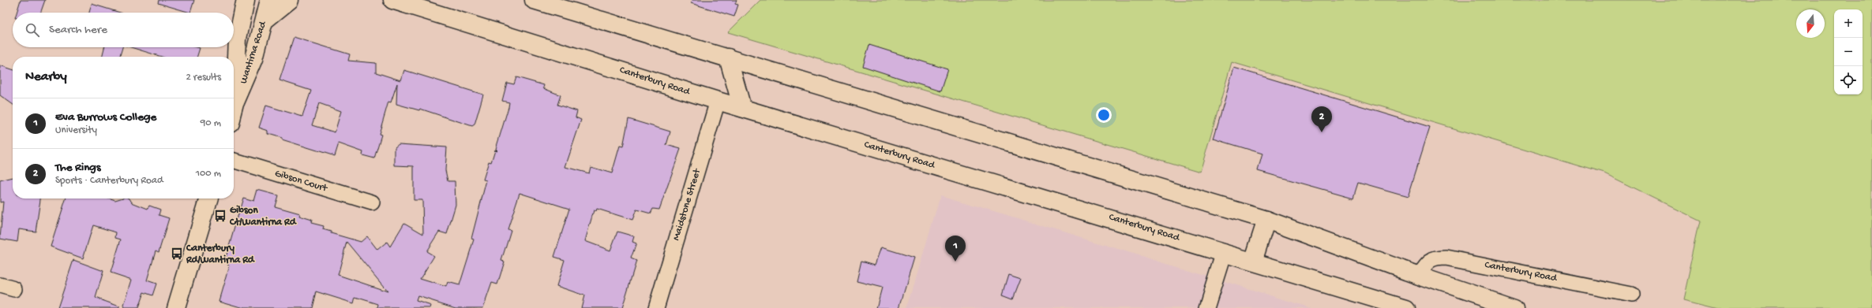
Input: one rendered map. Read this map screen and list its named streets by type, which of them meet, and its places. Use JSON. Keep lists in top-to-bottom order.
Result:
{
  "streets": {
    "main road": ["Wantirna Road", "Canterbury Road"],
    "street": ["Gibson Court", "Maidstone Street"]
  },
  "crossings": [
    ["Canterbury Road", "Maidstone Street"]
  ],
  "places": {
    "bus stop": ["Gibson Ct/Wantirna Rd", "Canterbury Rd/Wantirna Rd"]
  },
  "north": "bottom",
  "page": {
    "map_buttons": ["+", "−"],
    "search": "Search here",
    "heading": ["Nearby", "2 results"],
    "list": [
      {
        "mark": "1",
        "name": "Eva Burrows College",
        "note": "University",
        "value": "90 m"
      },
      {
        "mark": "2",
        "name": "The Rings",
        "note": "Sports · Canterbury Road",
        "value": "100 m"
      }
    ],
    "pins": ["2", "1"]
  }
}
